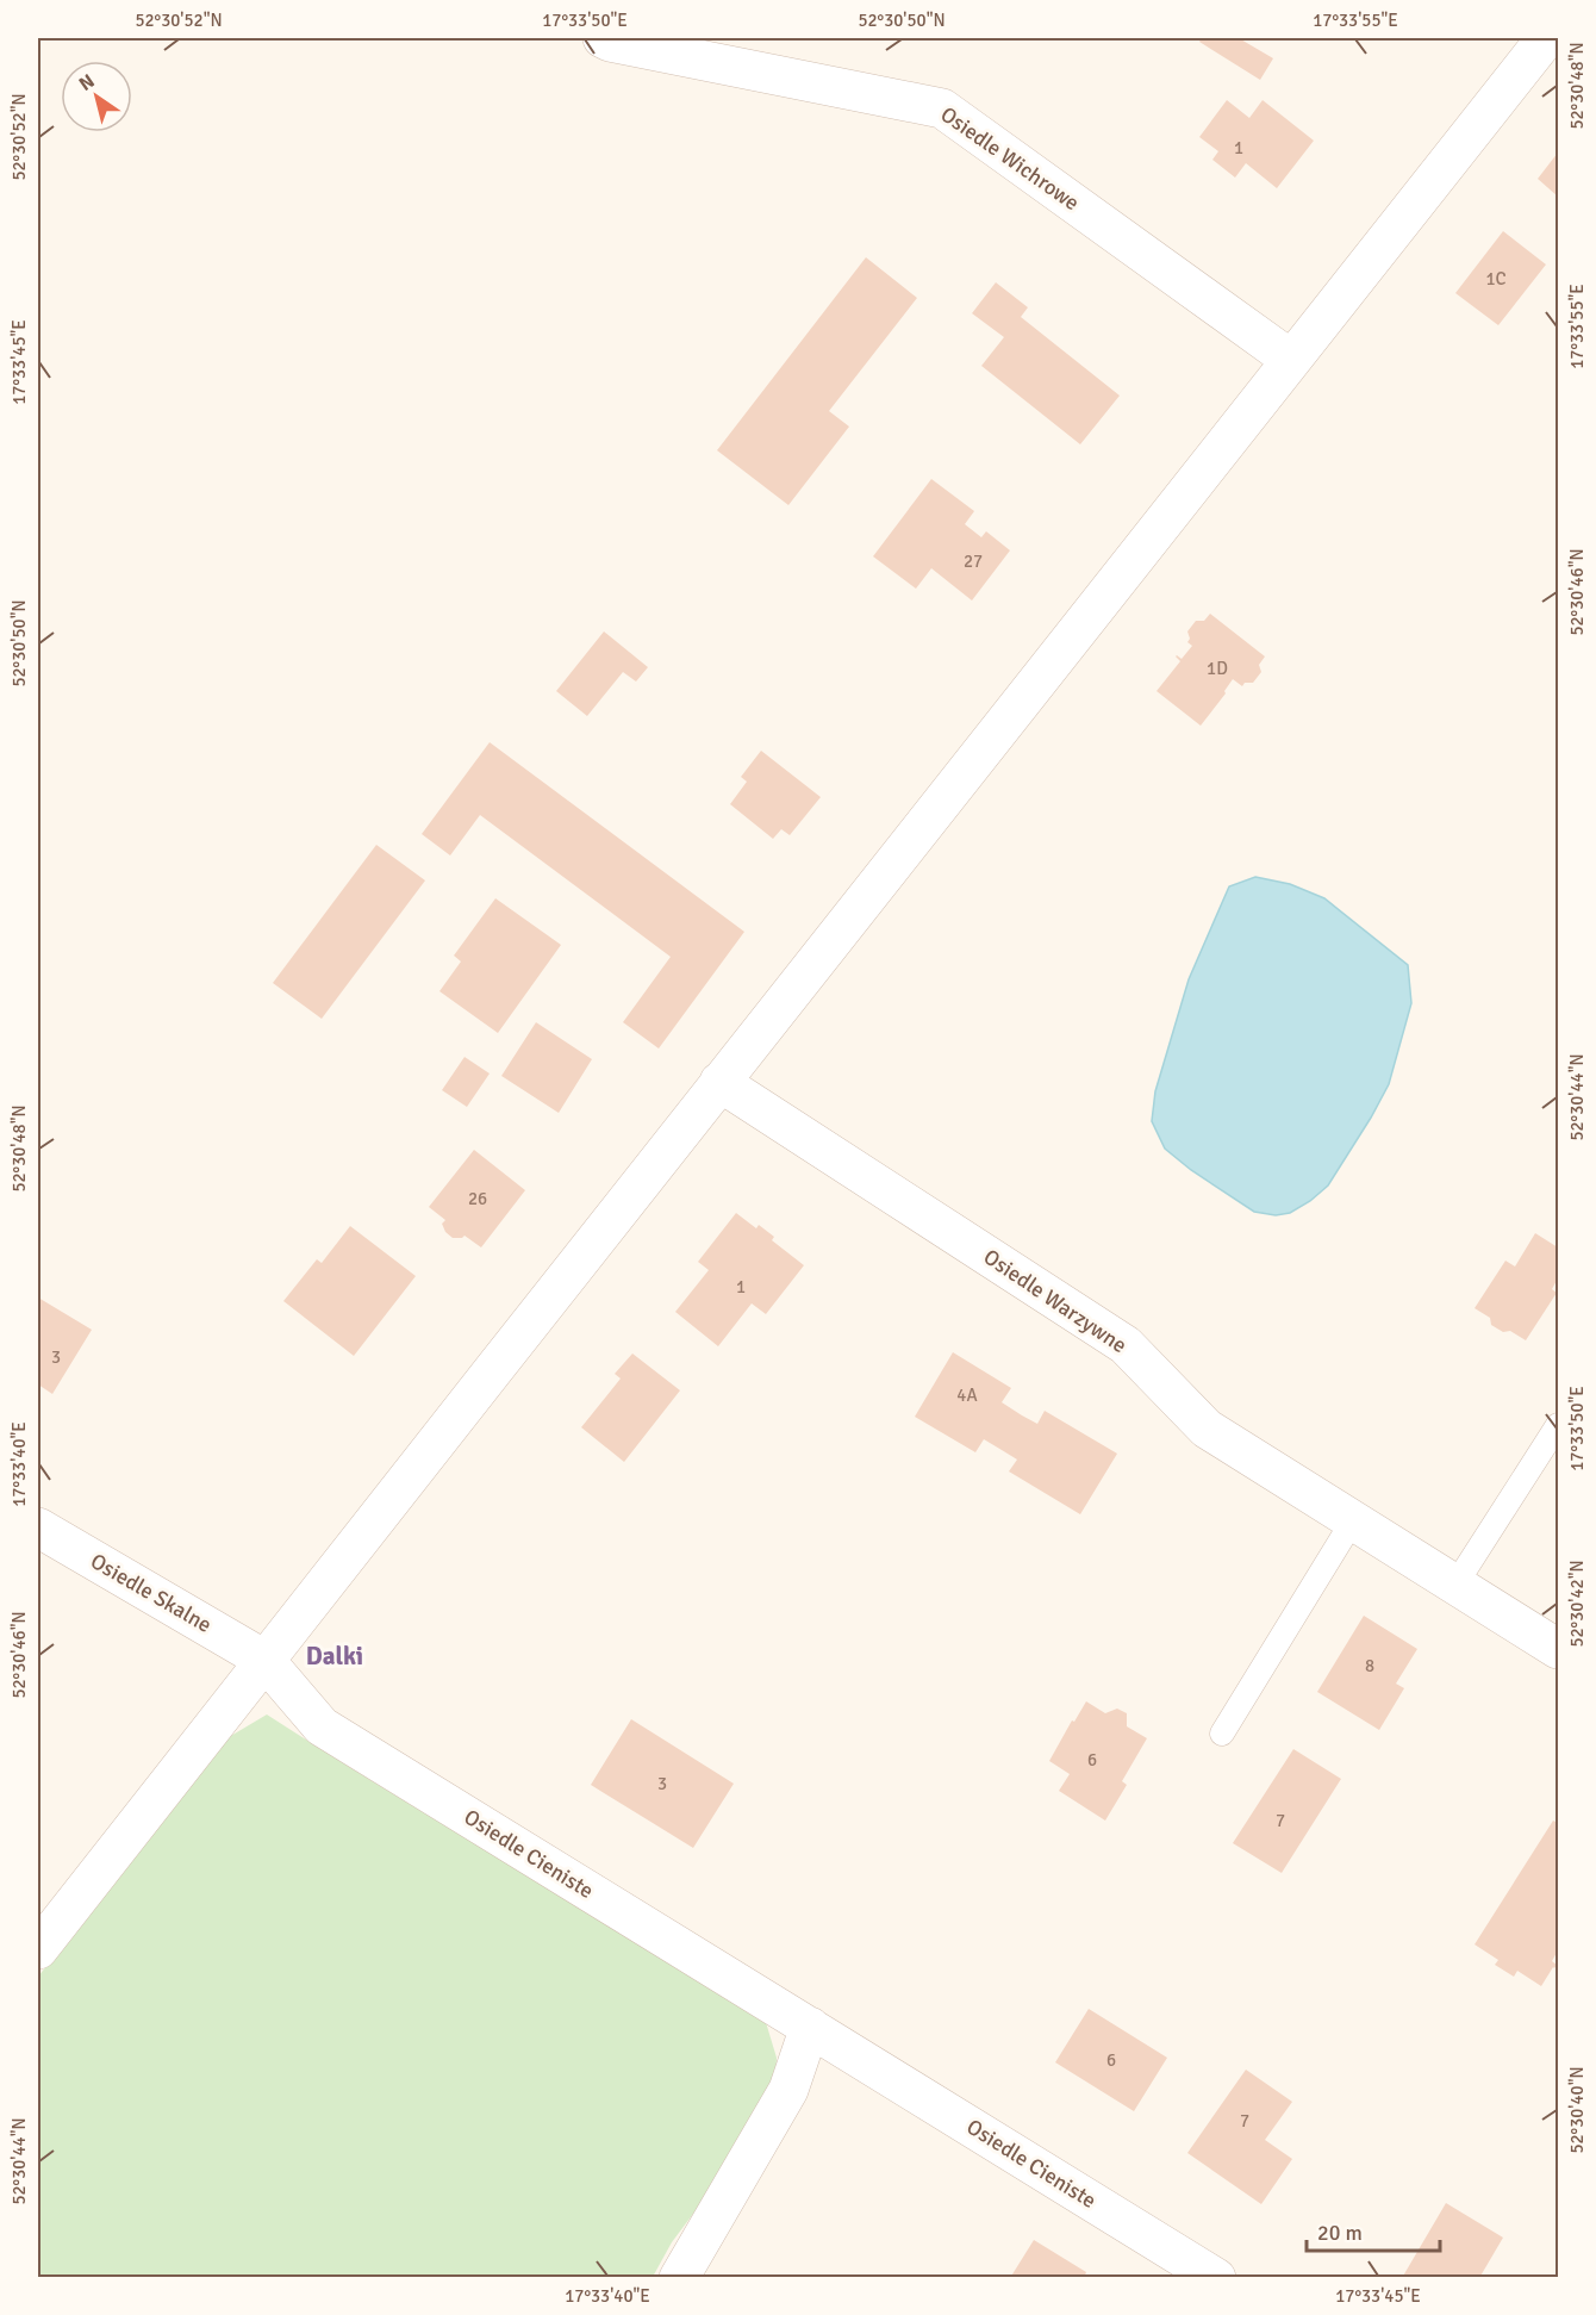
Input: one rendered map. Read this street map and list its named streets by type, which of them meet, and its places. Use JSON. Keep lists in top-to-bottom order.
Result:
{
  "streets": {
    "street": [
      "Osiedle Wichrowe",
      "Osiedle Warzywne",
      "Osiedle Skalne",
      "Osiedle Cieniste"
    ]
  },
  "crossings": [
    ["Osiedle Skalne", "Osiedle Cieniste"]
  ],
  "districts": ["Dalki"],
  "house_numbers": [
    "1",
    "1C",
    "27",
    "1D",
    "26",
    "1",
    "3",
    "4A",
    "8",
    "6",
    "3",
    "7",
    "6",
    "7"
  ],
  "scale_bar": "20 m",
  "north": "top left",
  "coordinates": [
    "52°30'52\"N",
    "17°33'50\"E",
    "52°30'50\"N",
    "17°33'55\"E",
    "52°30'48\"N",
    "17°33'45\"E",
    "52°30'46\"N",
    "52°30'44\"N",
    "17°33'40\"E",
    "52°30'42\"N",
    "52°30'40\"N"
  ]
}
